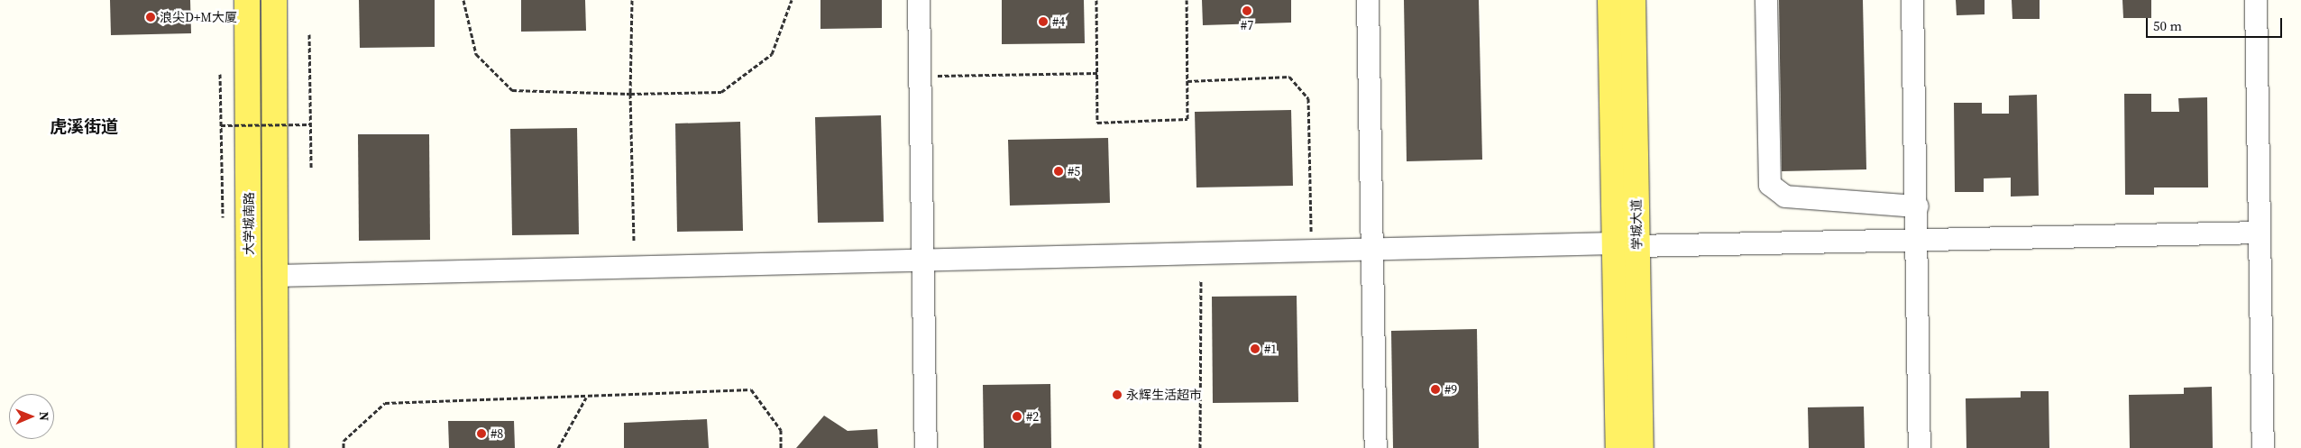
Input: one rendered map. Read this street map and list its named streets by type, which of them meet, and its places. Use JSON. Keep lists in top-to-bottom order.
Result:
{
  "streets": {
    "main road": ["大学城南路", "学城大道"]
  },
  "districts": ["虎溪街道"],
  "places": [
    "#7",
    "浪尖D+M大厦",
    "#4",
    "#5",
    "#1",
    "#9",
    "永辉生活超市",
    "#2",
    "#8"
  ],
  "scale_bar": "50 m",
  "north": "right"
}
